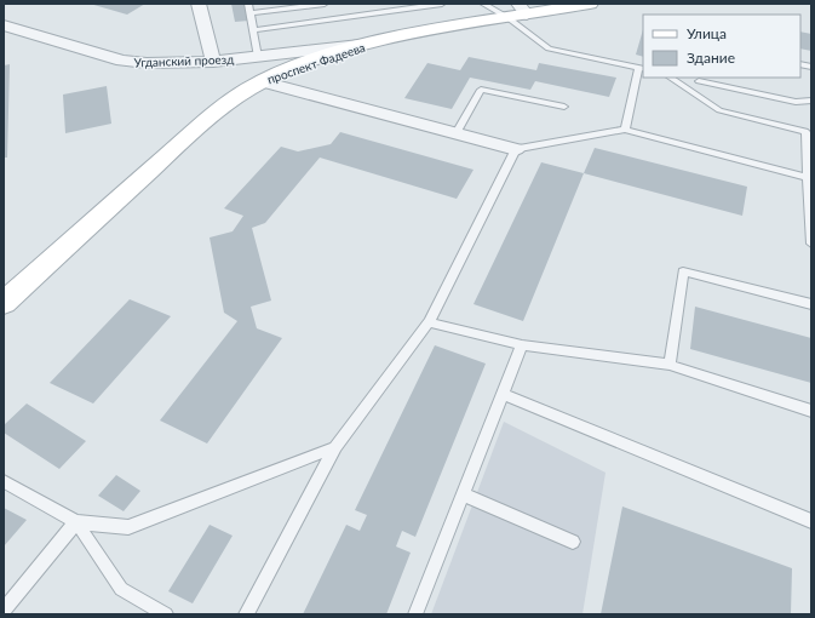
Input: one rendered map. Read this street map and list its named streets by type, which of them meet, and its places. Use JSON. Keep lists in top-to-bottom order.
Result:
{
  "streets": {
    "street": ["Угданский проезд", "проспект Фадеева"]
  },
  "crossings": [
    ["Угданский проезд", "проспект Фадеева"]
  ],
  "legend": ["Улица", "Здание"]
}
